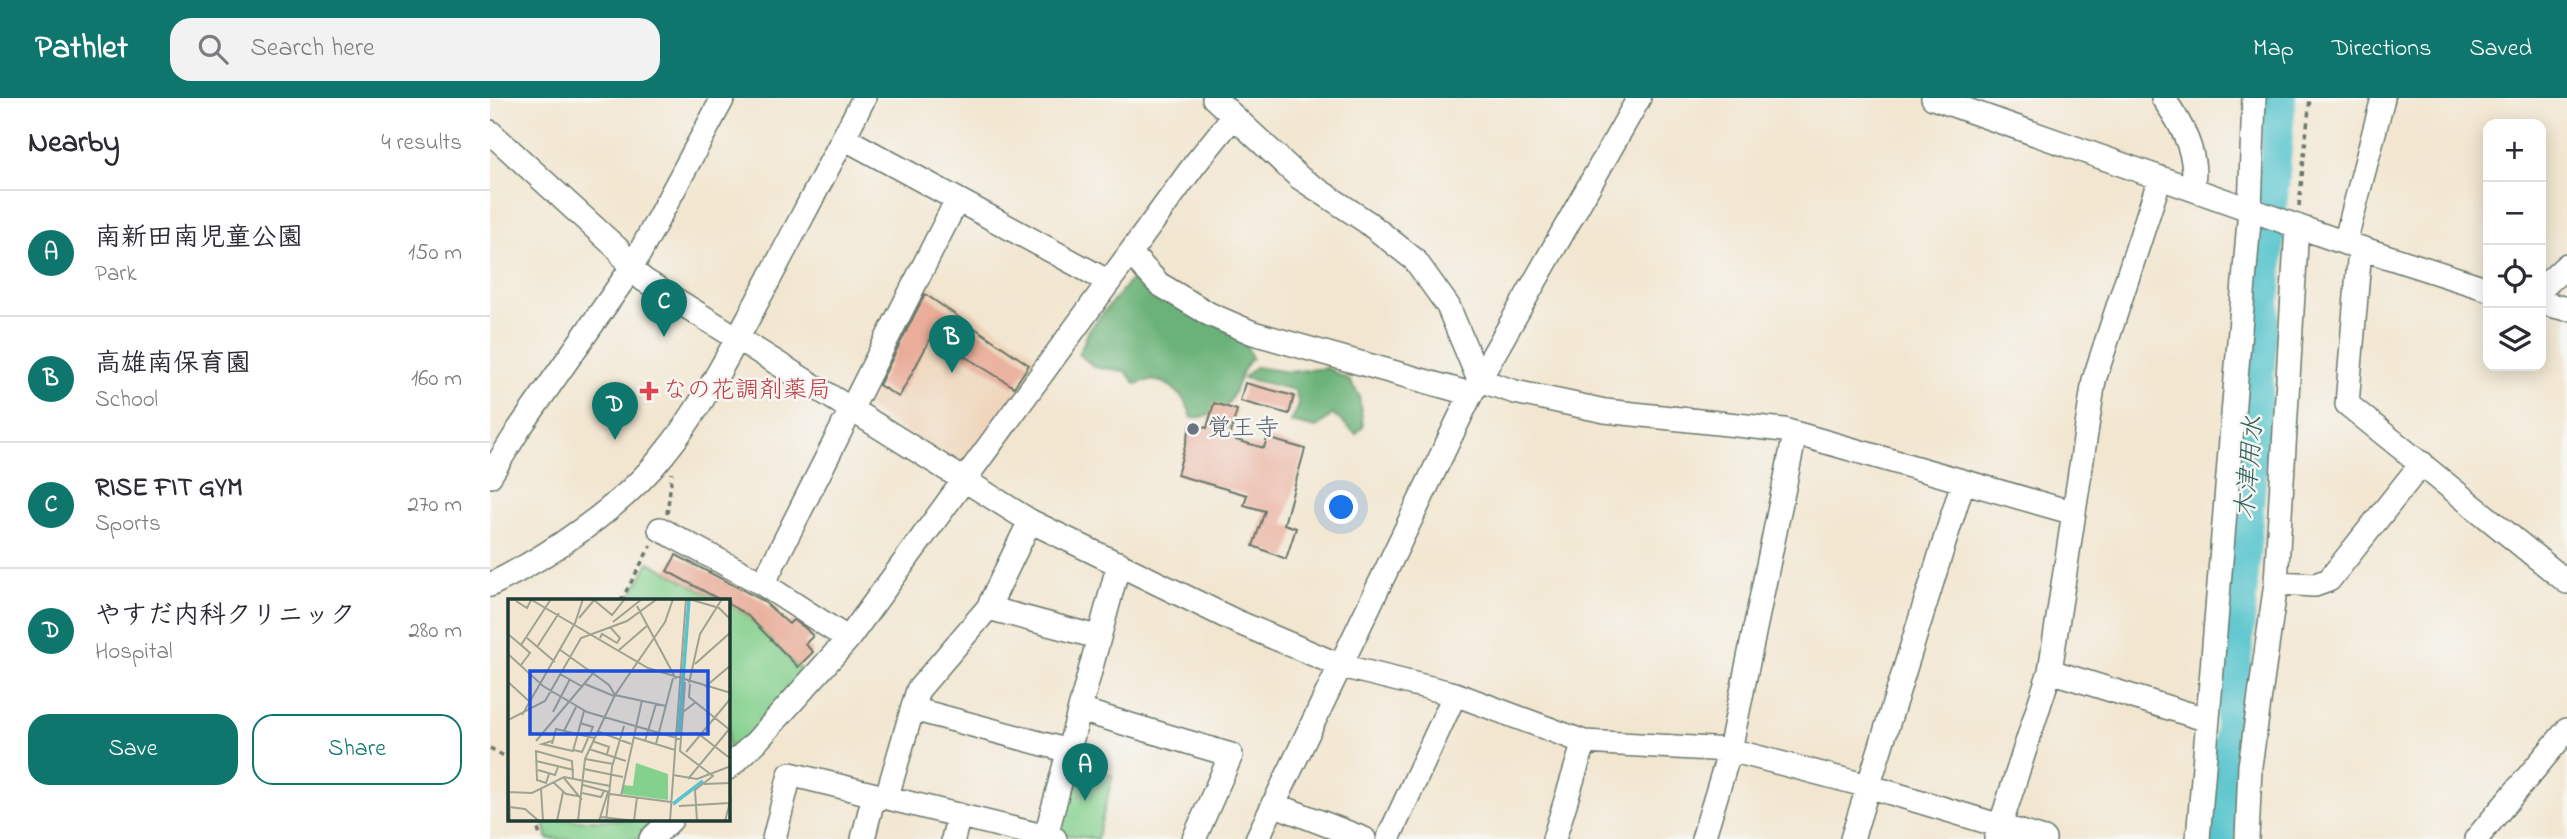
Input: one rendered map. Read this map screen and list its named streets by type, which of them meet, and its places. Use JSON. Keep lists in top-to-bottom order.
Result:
{
  "water": ["木津用水"],
  "places": {
    "health": ["なの花調剤薬局"],
    "other": ["覚王寺"]
  },
  "page": {
    "header": "Pathlet",
    "search": "Search here",
    "nav": ["Map", "Directions", "Saved"],
    "heading": ["Nearby", "4 results"],
    "map_buttons": ["+", "−"],
    "list": [
      {
        "mark": "A",
        "name": "南新田南児童公園",
        "note": "Park",
        "value": "150 m"
      },
      {
        "mark": "B",
        "name": "高雄南保育園",
        "note": "School",
        "value": "160 m"
      },
      {
        "mark": "C",
        "name": "RISE FIT GYM",
        "note": "Sports",
        "value": "270 m"
      },
      {
        "mark": "D",
        "name": "やすだ内科クリニック",
        "note": "Hospital",
        "value": "280 m"
      }
    ],
    "pins": [
      "C",
      "B",
      "D",
      "A"
    ],
    "buttons": ["Save", "Share"]
  }
}
